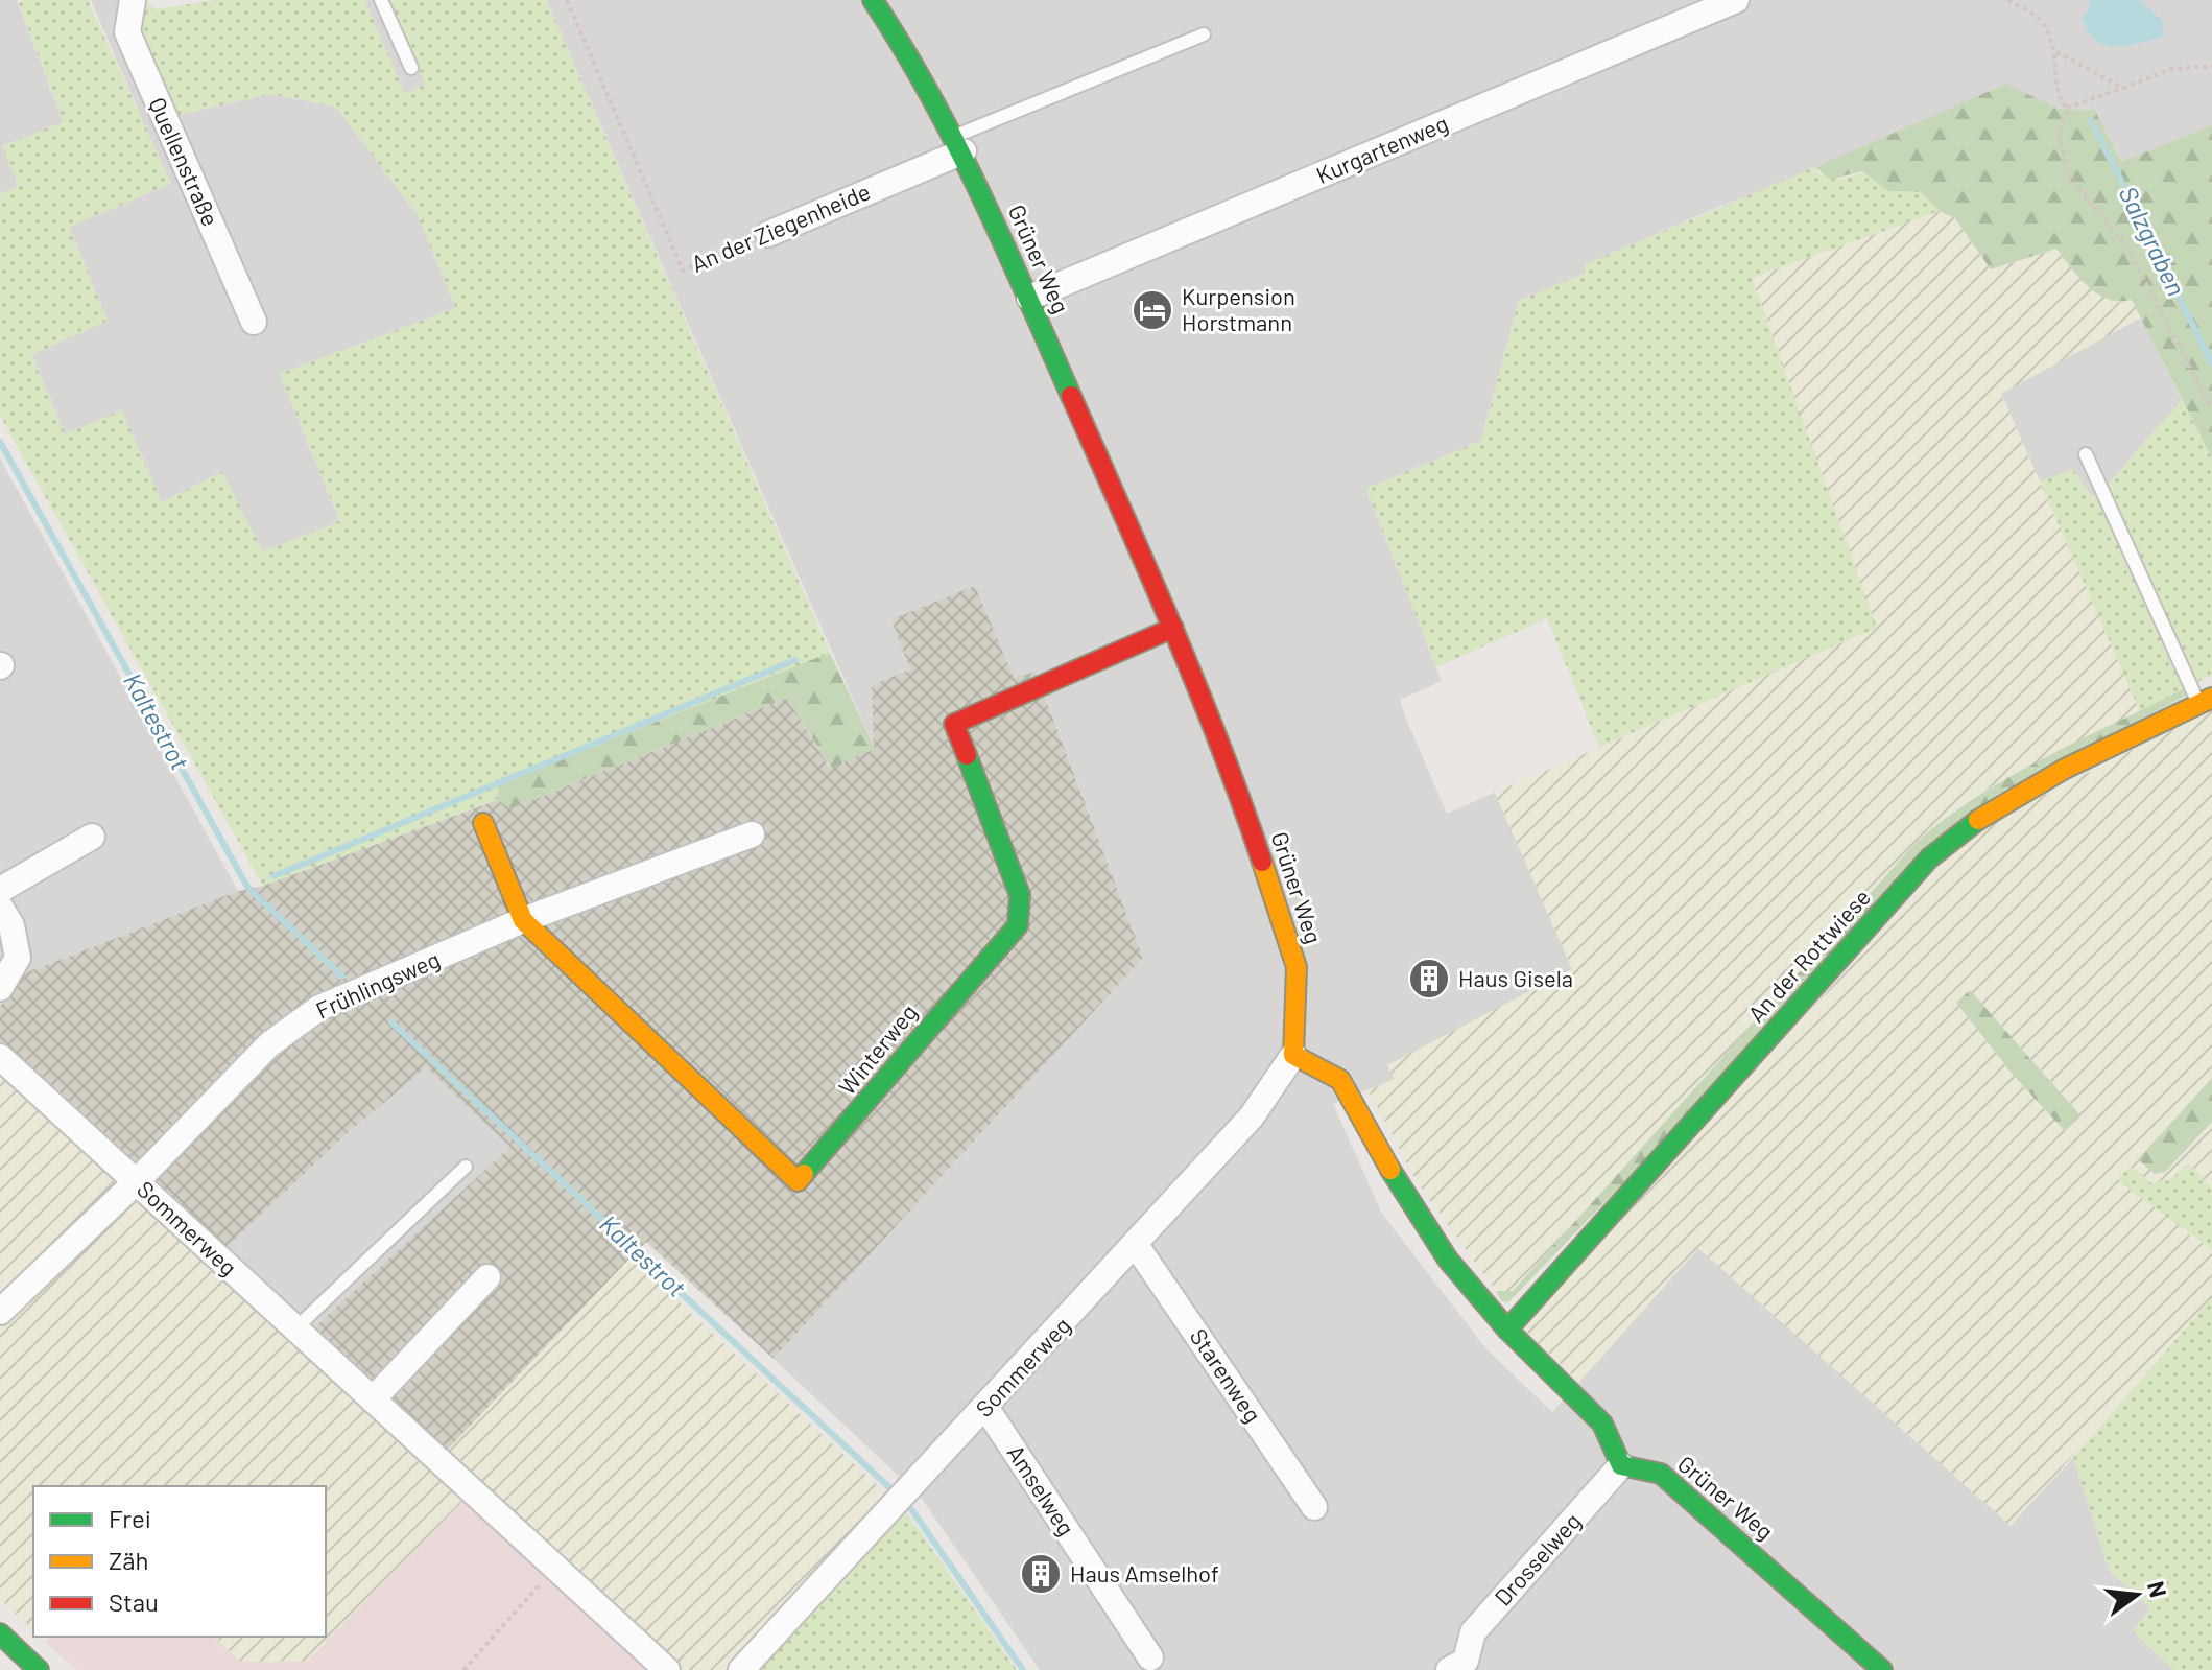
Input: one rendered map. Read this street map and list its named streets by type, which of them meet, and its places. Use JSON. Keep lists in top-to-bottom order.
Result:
{
  "streets": {
    "street": [
      "Kurgartenweg",
      "Quellenstraße",
      "An der Ziegenheide",
      "Grüner Weg",
      "An der Rottwiese",
      "Frühlingsweg",
      "Winterweg",
      "Sommerweg",
      "Starenweg",
      "Amselweg",
      "Drosselweg"
    ]
  },
  "crossings": [
    ["Kurgartenweg", "Grüner Weg"],
    ["An der Ziegenheide", "Grüner Weg"],
    ["Grüner Weg", "Winterweg"],
    ["Grüner Weg", "Sommerweg"],
    ["Grüner Weg", "Drosselweg"],
    ["Frühlingsweg", "Winterweg"],
    ["Frühlingsweg", "Sommerweg"],
    ["Sommerweg", "Starenweg"],
    ["Sommerweg", "Amselweg"]
  ],
  "water": ["Salzgraben", "Kaltestrot"],
  "places": {
    "hotel": ["Kurpension Horstmann"],
    "building": ["Haus Gisela", "Haus Amselhof"]
  },
  "legend": ["Frei", "Zäh", "Stau"],
  "north": "right"
}
